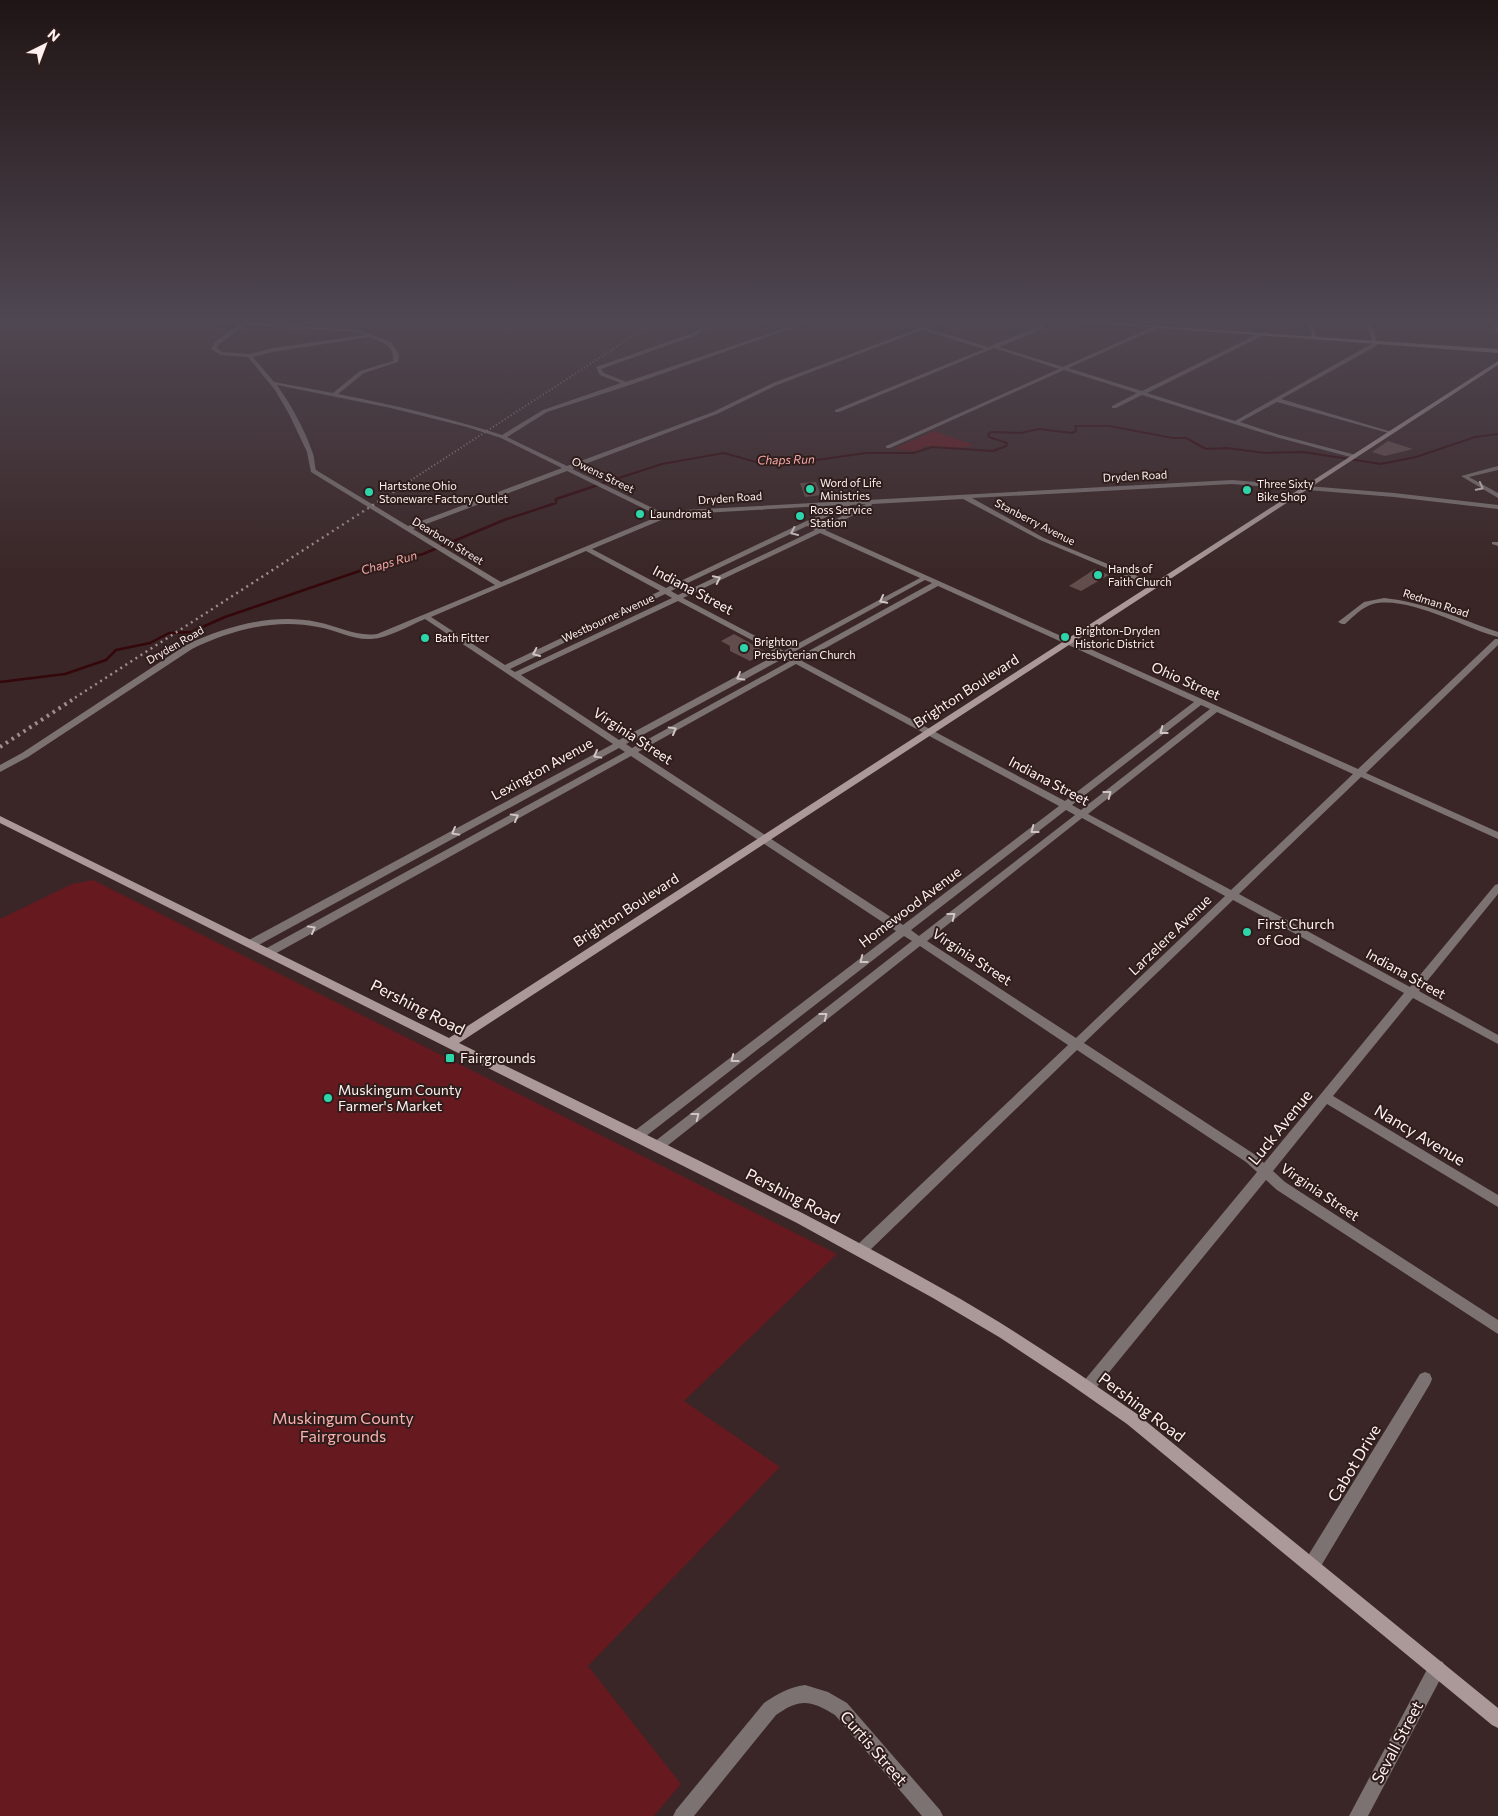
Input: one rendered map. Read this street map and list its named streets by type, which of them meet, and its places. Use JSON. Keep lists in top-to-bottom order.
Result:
{
  "streets": {
    "street": [
      "Owens Street",
      "Dryden Road",
      "Stanberry Avenue",
      "Dearborn Street",
      "Indiana Street",
      "Redman Road",
      "Westbourne Avenue",
      "Ohio Street",
      "Brighton Boulevard",
      "Virginia Street",
      "Lexington Avenue",
      "Homewood Avenue",
      "Larzelere Avenue",
      "Pershing Road",
      "Luck Avenue",
      "Nancy Avenue",
      "Cabot Drive",
      "Sevall Street",
      "Curtis Street"
    ]
  },
  "crossings": [
    ["Owens Street", "Dryden Road"],
    ["Dryden Road", "Stanberry Avenue"],
    ["Dryden Road", "Dearborn Street"],
    ["Dryden Road", "Indiana Street"],
    ["Dryden Road", "Westbourne Avenue"],
    ["Dryden Road", "Brighton Boulevard"],
    ["Dryden Road", "Virginia Street"],
    ["Stanberry Avenue", "Brighton Boulevard"],
    ["Indiana Street", "Westbourne Avenue"],
    ["Indiana Street", "Brighton Boulevard"],
    ["Indiana Street", "Lexington Avenue"],
    ["Indiana Street", "Homewood Avenue"],
    ["Indiana Street", "Larzelere Avenue"],
    ["Indiana Street", "Luck Avenue"],
    ["Westbourne Avenue", "Ohio Street"],
    ["Westbourne Avenue", "Virginia Street"],
    ["Ohio Street", "Brighton Boulevard"],
    ["Ohio Street", "Lexington Avenue"],
    ["Ohio Street", "Homewood Avenue"],
    ["Ohio Street", "Larzelere Avenue"],
    ["Brighton Boulevard", "Virginia Street"],
    ["Brighton Boulevard", "Pershing Road"],
    ["Virginia Street", "Lexington Avenue"],
    ["Virginia Street", "Homewood Avenue"],
    ["Virginia Street", "Larzelere Avenue"],
    ["Virginia Street", "Luck Avenue"],
    ["Lexington Avenue", "Pershing Road"],
    ["Homewood Avenue", "Pershing Road"],
    ["Larzelere Avenue", "Pershing Road"],
    ["Pershing Road", "Luck Avenue"],
    ["Pershing Road", "Cabot Drive"],
    ["Pershing Road", "Sevall Street"],
    ["Luck Avenue", "Nancy Avenue"]
  ],
  "water": ["Chaps Run"],
  "parks": ["Muskingum County Fairgrounds"],
  "places": {
    "other": [
      "Word of Life Ministries",
      "Three Sixty Bike Shop",
      "Hartstone Ohio Stoneware Factory Outlet",
      "Laundromat",
      "Ross Service Station",
      "Hands of Faith Church",
      "Brighton-Dryden Historic District",
      "Bath Fitter",
      "Brighton Presbyterian Church",
      "First Church of God",
      "Muskingum County Farmer's Market"
    ],
    "transit": ["Fairgrounds"]
  },
  "north": "top right"
}
